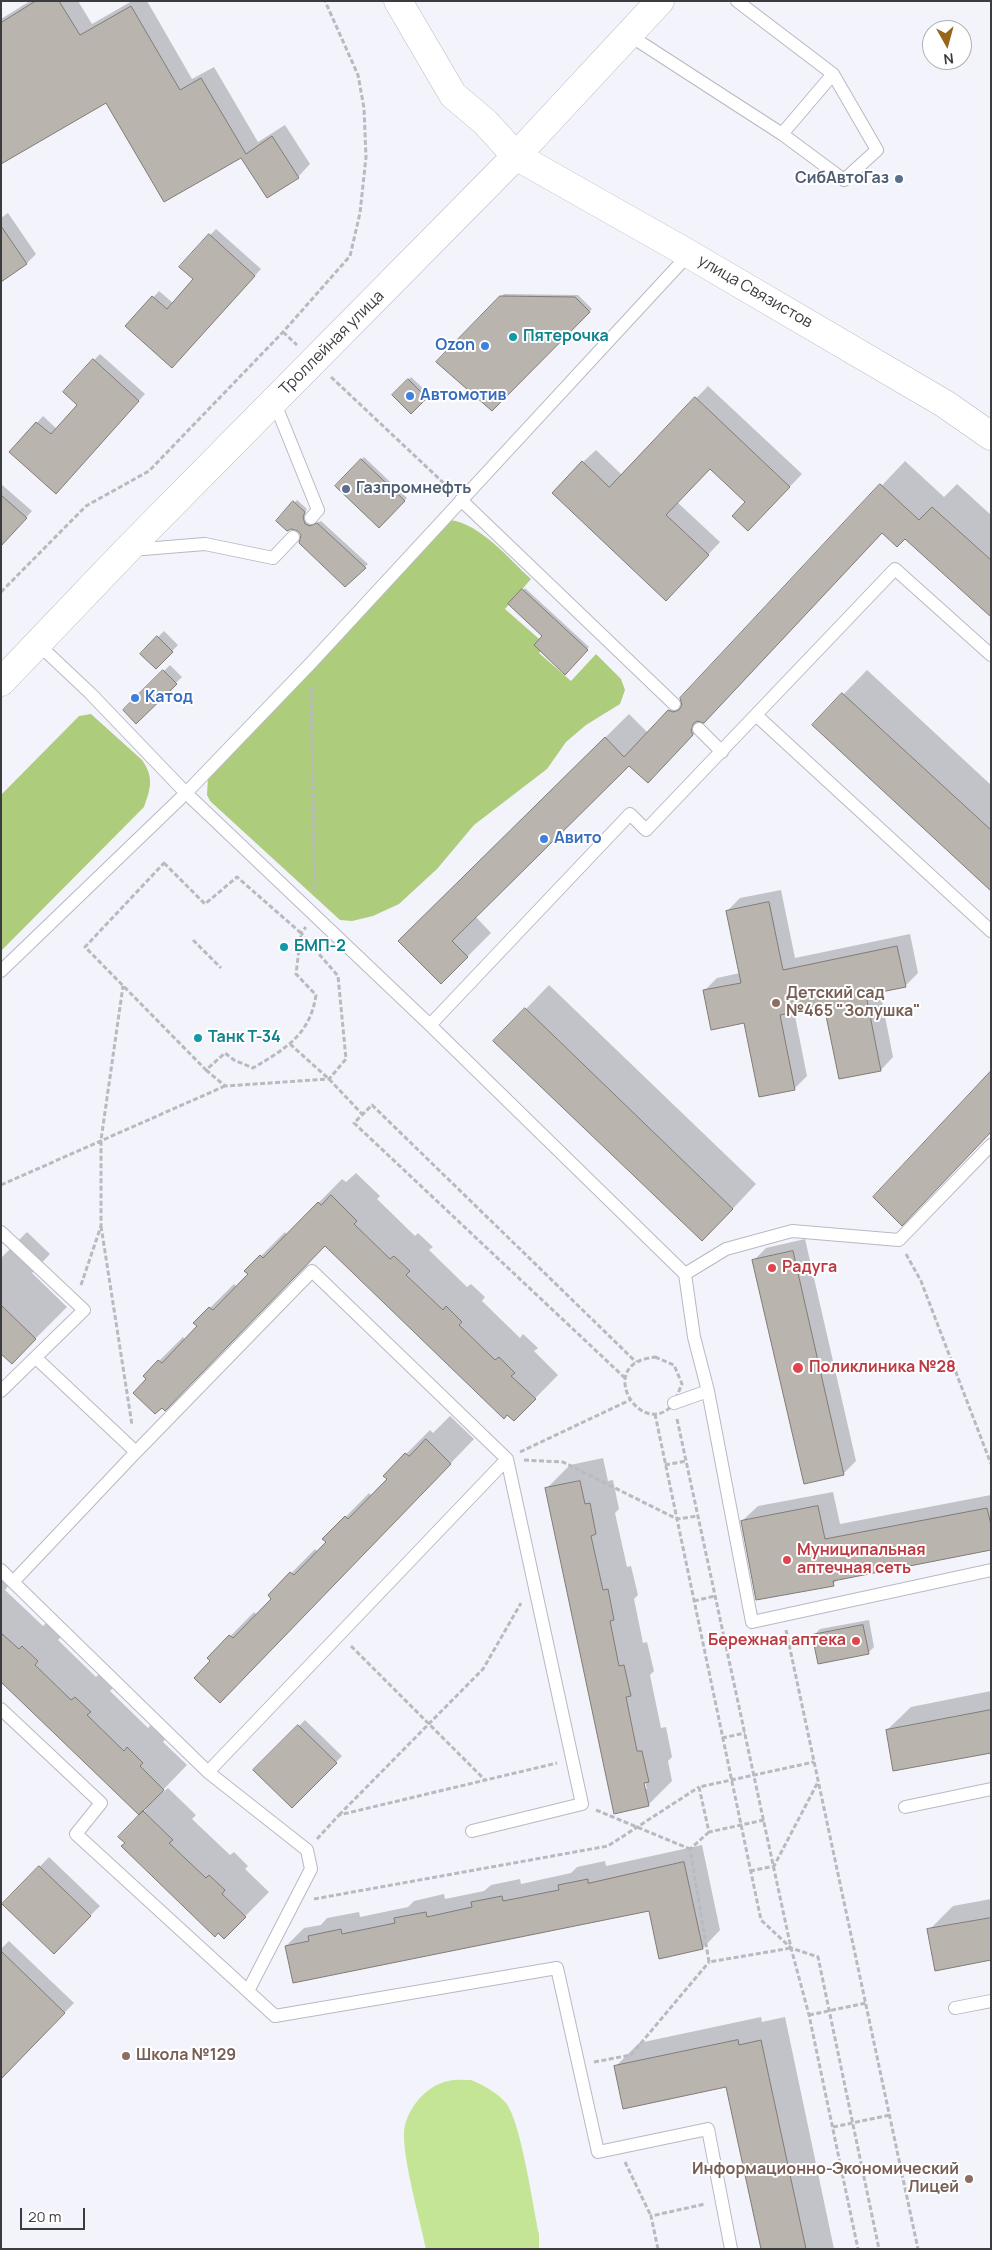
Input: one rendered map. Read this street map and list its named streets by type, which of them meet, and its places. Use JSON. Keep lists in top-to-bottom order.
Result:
{
  "streets": {
    "main road": ["улица Связистов", "Троллейная улица"]
  },
  "crossings": [
    ["улица Связистов", "Троллейная улица"]
  ],
  "places": [
    "СибАвтоГаз",
    "Пятерочка",
    "Ozon",
    "Автомотив",
    "Газпромнефть",
    "Катод",
    "Авито",
    "БМП-2",
    "Детский сад №465 \"Золушка\"",
    "Танк Т-34",
    "Радуга",
    "Поликлиника №28",
    "Муниципальная аптечная сеть",
    "Бережная аптека",
    "Школа №129",
    "Информационно-Экономический Лицей"
  ],
  "scale_bar": "20 m",
  "north": "bottom"
}
